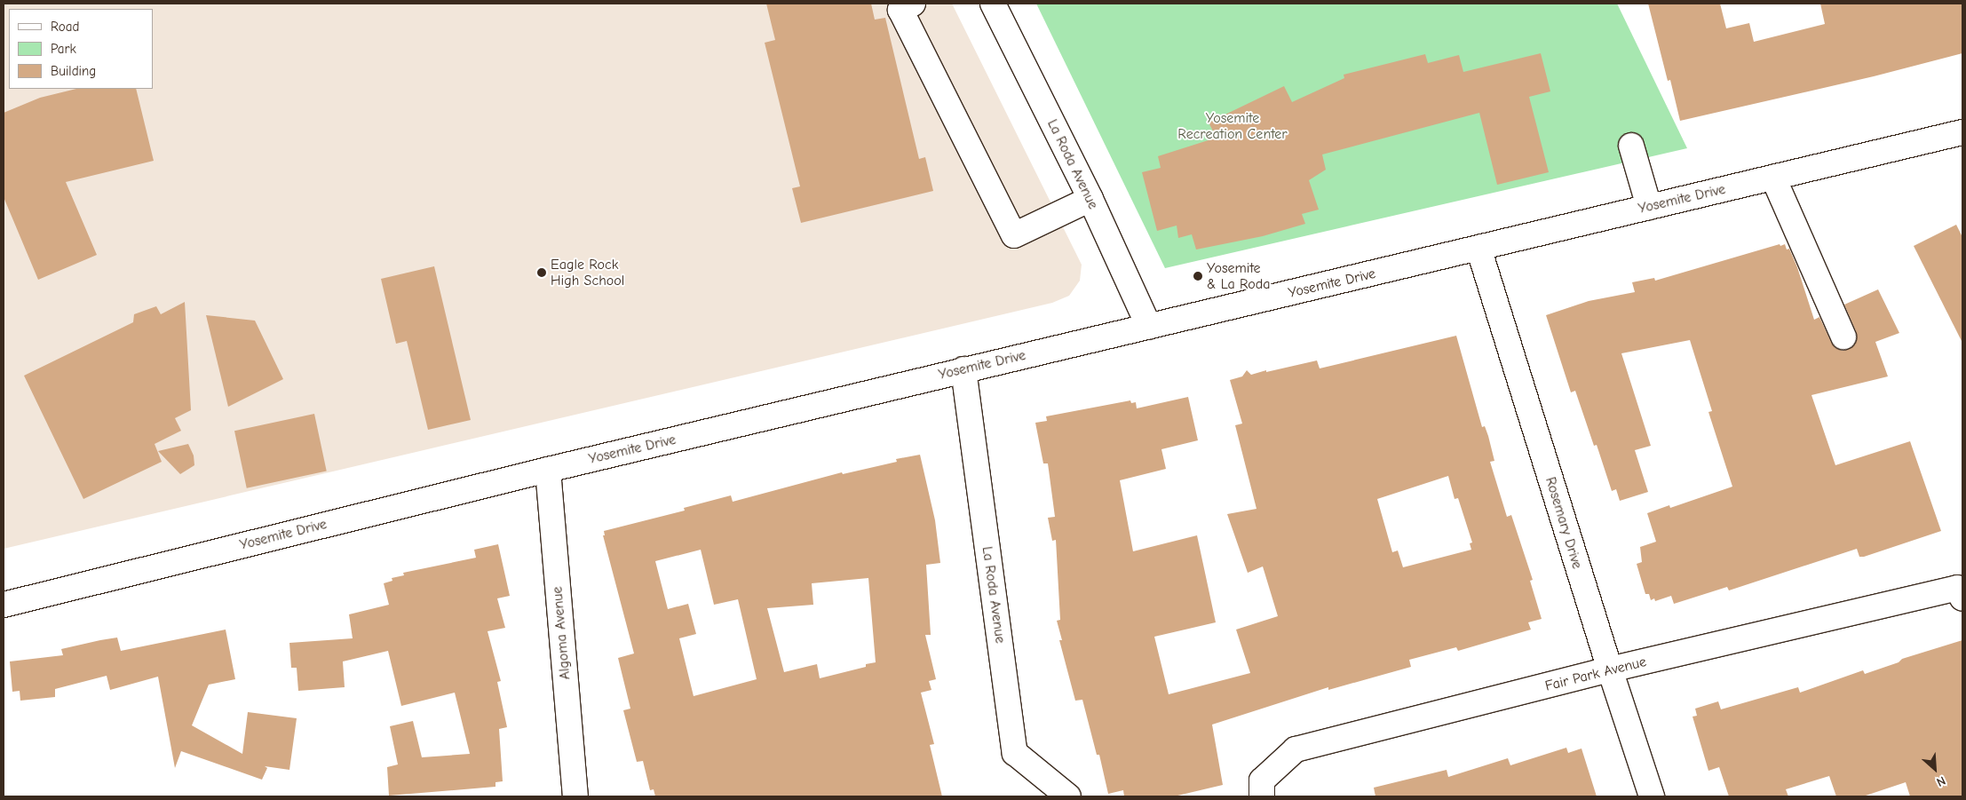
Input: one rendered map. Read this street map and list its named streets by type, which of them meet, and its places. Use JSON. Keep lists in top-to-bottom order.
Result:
{
  "streets": {
    "street": [
      "La Roda Avenue",
      "Yosemite Drive",
      "Rosemary Drive",
      "Algoma Avenue",
      "Fair Park Avenue"
    ]
  },
  "crossings": [
    ["La Roda Avenue", "Yosemite Drive"],
    ["Yosemite Drive", "Rosemary Drive"],
    ["Yosemite Drive", "Algoma Avenue"],
    ["Rosemary Drive", "Fair Park Avenue"]
  ],
  "parks": ["Yosemite Recreation Center"],
  "places": ["Eagle Rock High School", "Yosemite & La Roda"],
  "legend": ["Road", "Park", "Building"],
  "north": "bottom right"
}
